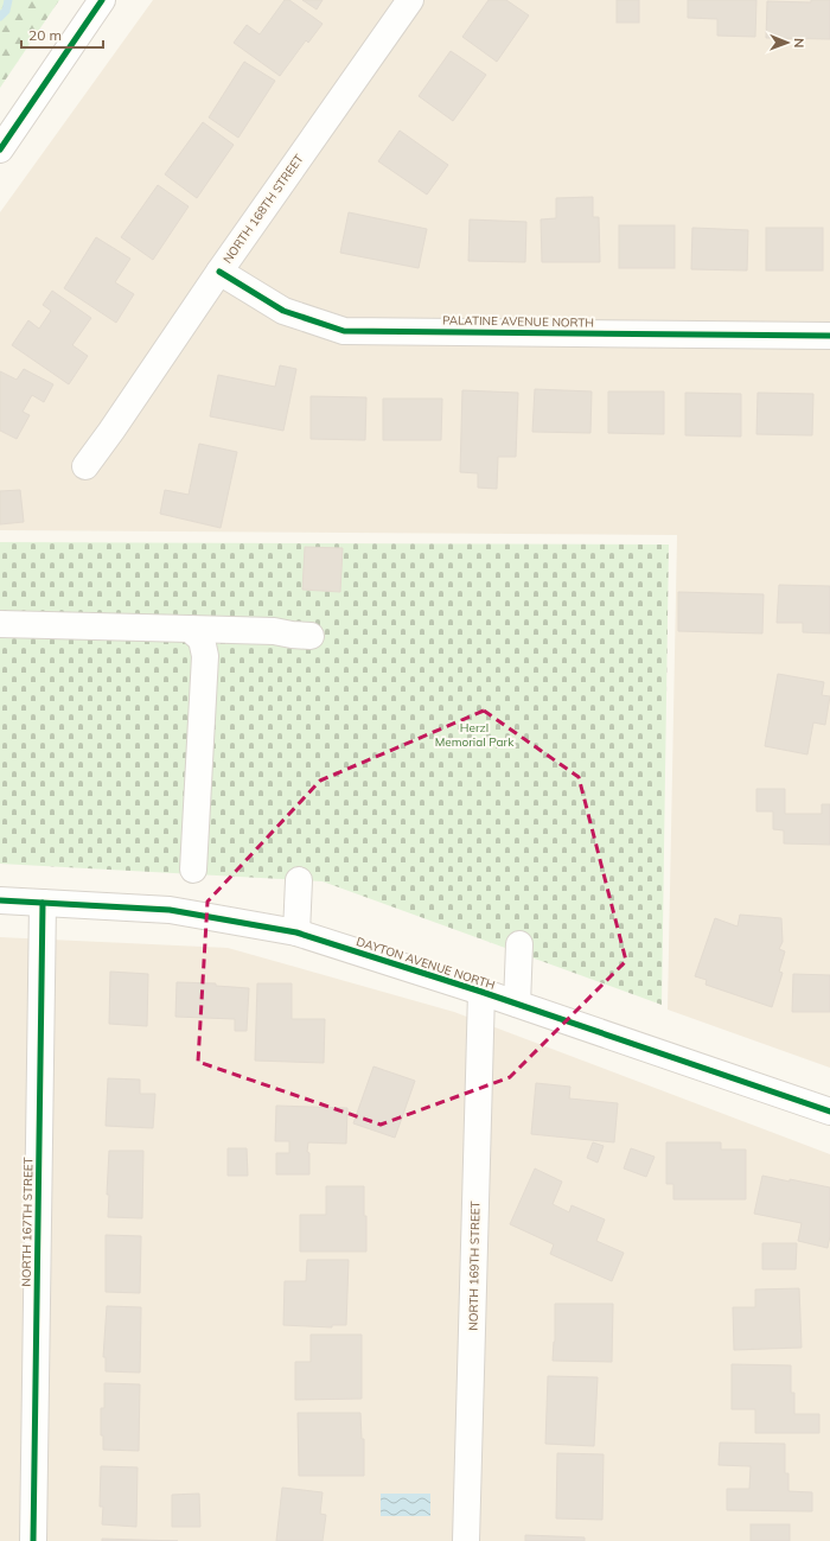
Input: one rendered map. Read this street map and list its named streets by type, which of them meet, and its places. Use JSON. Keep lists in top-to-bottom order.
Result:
{
  "streets": {
    "street": [
      "NORTH 168TH STREET",
      "PALATINE AVENUE NORTH",
      "DAYTON AVENUE NORTH",
      "NORTH 167TH STREET",
      "NORTH 169TH STREET"
    ]
  },
  "crossings": [
    ["NORTH 168TH STREET", "PALATINE AVENUE NORTH"],
    ["DAYTON AVENUE NORTH", "NORTH 167TH STREET"],
    ["DAYTON AVENUE NORTH", "NORTH 169TH STREET"]
  ],
  "parks": ["Herzl Memorial Park"],
  "scale_bar": "20 m",
  "north": "right"
}
